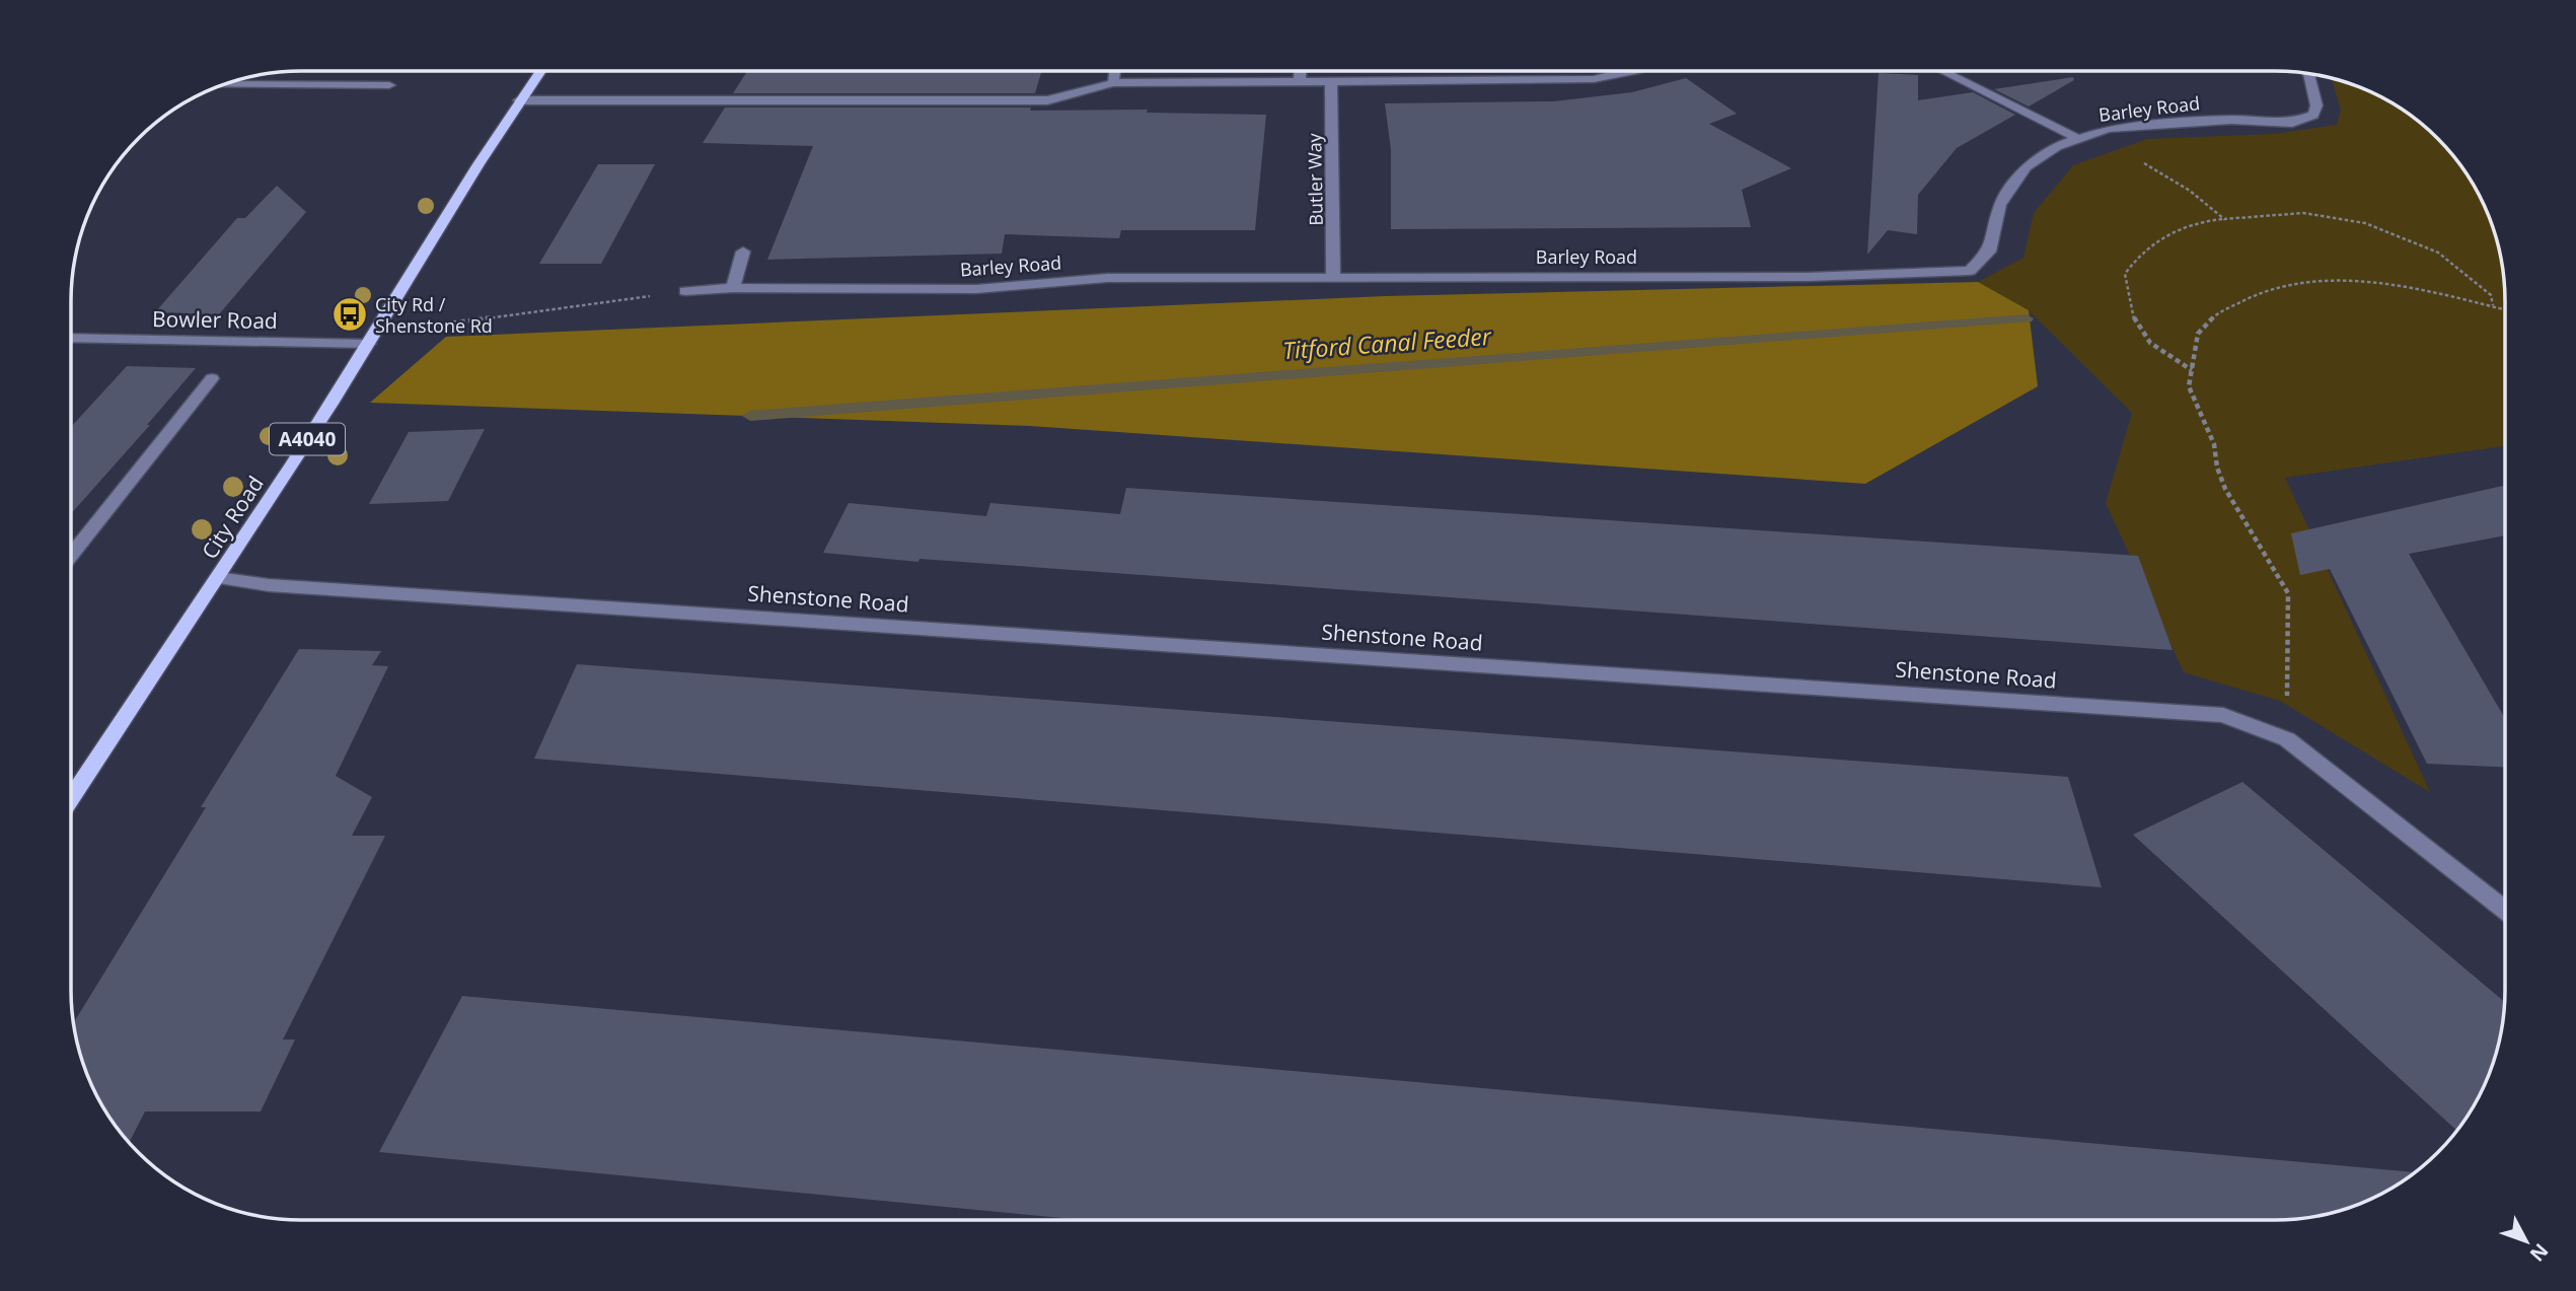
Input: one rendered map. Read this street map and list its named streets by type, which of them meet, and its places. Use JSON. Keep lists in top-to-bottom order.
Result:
{
  "streets": {
    "main road": ["A4040", "City Road"],
    "street": [
      "Barley Road",
      "Butler Way",
      "Bowler Road",
      "Shenstone Road"
    ]
  },
  "crossings": [
    ["Barley Road", "Butler Way"],
    ["Bowler Road", "City Road"],
    ["City Road", "Shenstone Road"]
  ],
  "water": ["Titford Canal Feeder"],
  "places": {
    "bus stop": ["City Rd / Shenstone Rd"]
  },
  "north": "bottom right"
}
